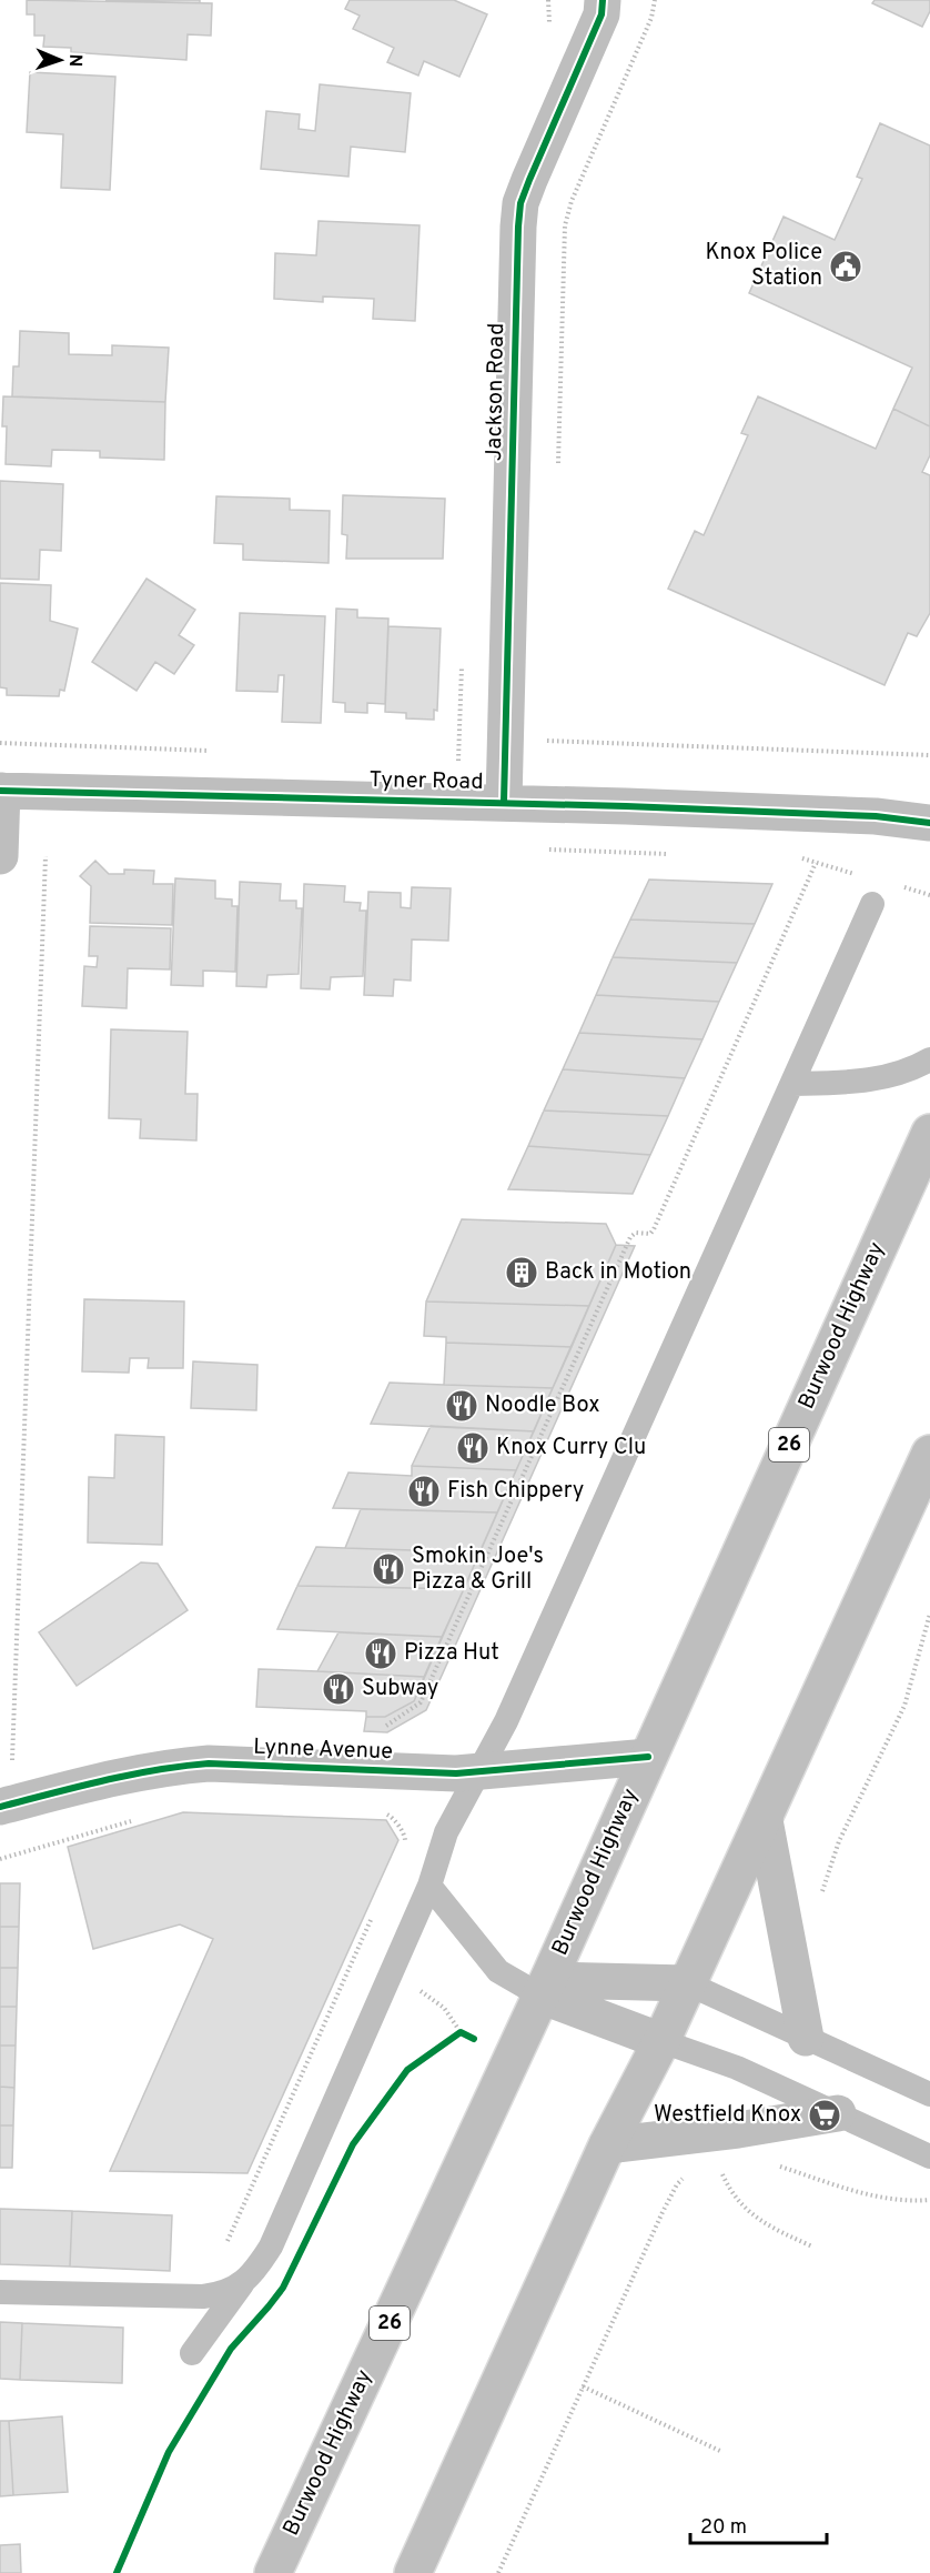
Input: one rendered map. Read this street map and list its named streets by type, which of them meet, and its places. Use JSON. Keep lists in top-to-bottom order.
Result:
{
  "streets": {
    "main road": [
      "Jackson Road",
      "Tyner Road",
      "Burwood Highway",
      "26",
      "Lynne Avenue"
    ]
  },
  "crossings": [
    ["Jackson Road", "Tyner Road"],
    ["Burwood Highway", "Lynne Avenue"]
  ],
  "places": {
    "public building": ["Knox Police Station"],
    "building": ["Back in Motion"],
    "restaurant": [
      "Noodle Box",
      "Knox Curry Clu",
      "Fish Chippery",
      "Smokin Joe's Pizza & Grill",
      "Pizza Hut",
      "Subway"
    ],
    "supermarket": ["Westfield Knox"]
  },
  "scale_bar": "20 m",
  "north": "right"
}
